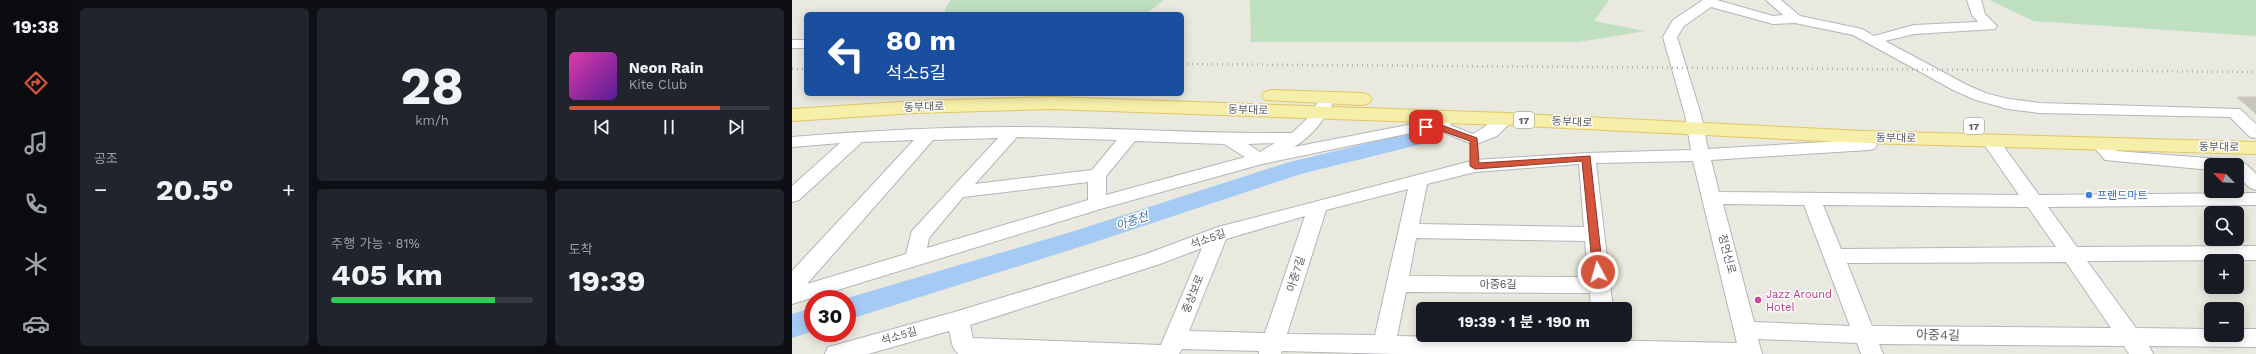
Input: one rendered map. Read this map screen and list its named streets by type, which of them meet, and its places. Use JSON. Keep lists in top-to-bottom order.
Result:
{
  "streets": {
    "main road": ["동부대로", "17"],
    "street": [
      "석소5길",
      "정언신로",
      "아중7길",
      "아중6길",
      "중상보로",
      "아중4길"
    ]
  },
  "crossings": [
    ["동부대로", "석소5길"],
    ["동부대로", "정언신로"],
    ["석소5길", "정언신로"],
    ["석소5길", "아중7길"],
    ["석소5길", "중상보로"],
    ["정언신로", "아중4길"]
  ],
  "water": ["아중천"],
  "places": ["프랜드마트", "Jazz Around Hotel"],
  "north": "top left",
  "page": {
    "tabs": "19:38",
    "tile": [
      "공조",
      ["28", "km/h"],
      ["주행 가능 · 81%", "405 km"],
      ["도착", "19:39"]
    ],
    "turn": ["80 m", "석소5길"],
    "song": ["Neon Rain", "Kite Club"],
    "map_buttons": ["+", "−"],
    "heat": ["−", "20.5°", "+"],
    "limit": "30",
    "trip": "19:39 · 1 분 · 190 m"
  }
}
